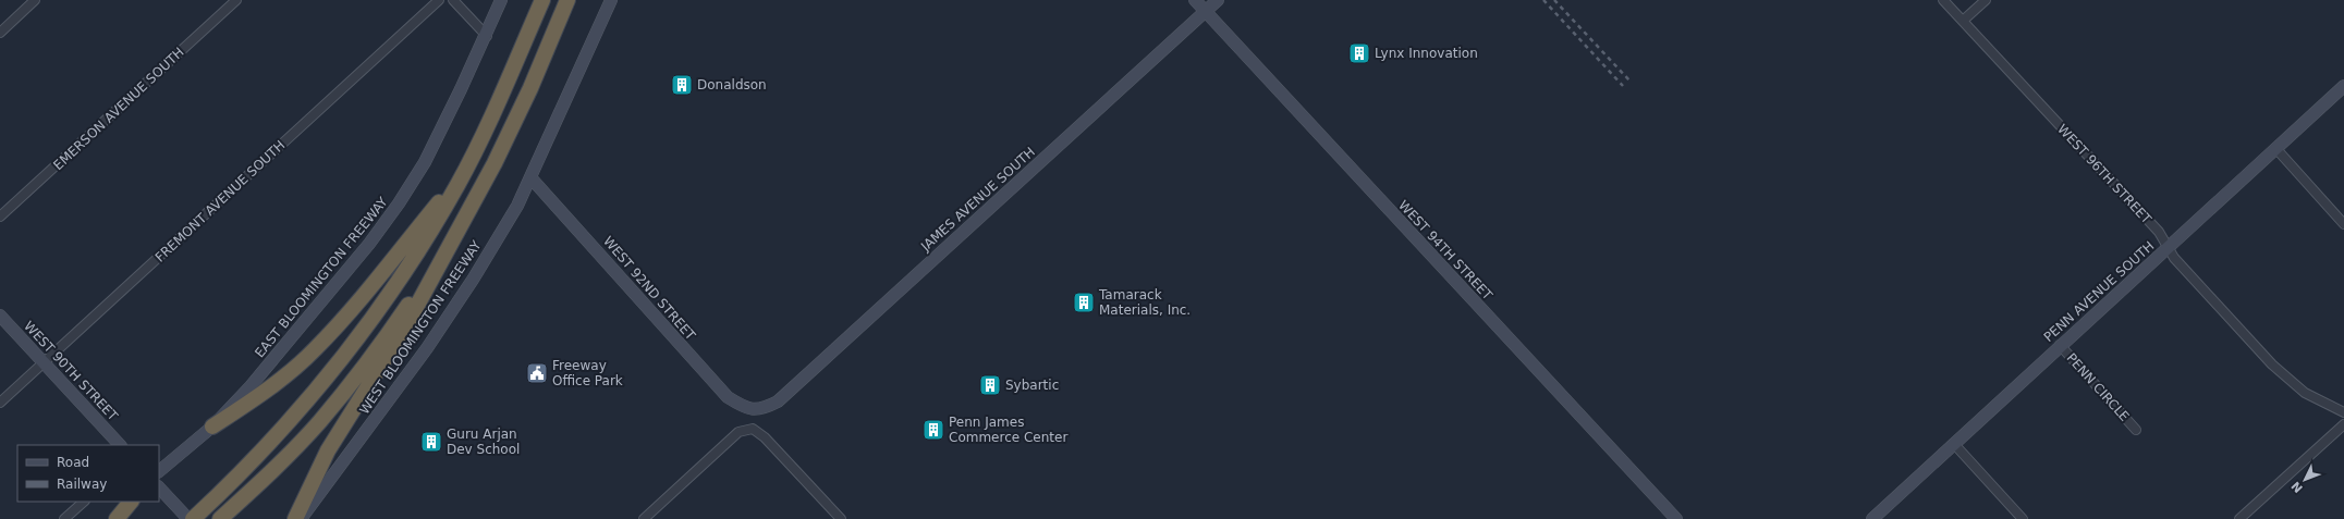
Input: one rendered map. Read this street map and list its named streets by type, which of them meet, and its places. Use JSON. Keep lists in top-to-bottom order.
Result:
{
  "streets": {
    "street": [
      "EMERSON AVENUE SOUTH",
      "WEST 96TH STREET",
      "JAMES AVENUE SOUTH",
      "FREMONT AVENUE SOUTH",
      "WEST 94TH STREET",
      "EAST BLOOMINGTON FREEWAY",
      "WEST 92ND STREET",
      "PENN AVENUE SOUTH",
      "WEST BLOOMINGTON FREEWAY",
      "WEST 90TH STREET",
      "PENN CIRCLE"
    ]
  },
  "crossings": [
    ["WEST 96TH STREET", "PENN AVENUE SOUTH"],
    ["JAMES AVENUE SOUTH", "WEST 94TH STREET"],
    ["JAMES AVENUE SOUTH", "WEST 92ND STREET"],
    ["FREMONT AVENUE SOUTH", "WEST 90TH STREET"],
    ["WEST 92ND STREET", "WEST BLOOMINGTON FREEWAY"],
    ["PENN AVENUE SOUTH", "PENN CIRCLE"]
  ],
  "places": {
    "building": [
      "Lynx Innovation",
      "Donaldson",
      "Tamarack Materials, Inc.",
      "Sybartic",
      "Penn James Commerce Center",
      "Guru Arjan Dev School"
    ],
    "public building": ["Freeway Office Park"]
  },
  "legend": ["Road", "Railway"],
  "north": "bottom left"
}
